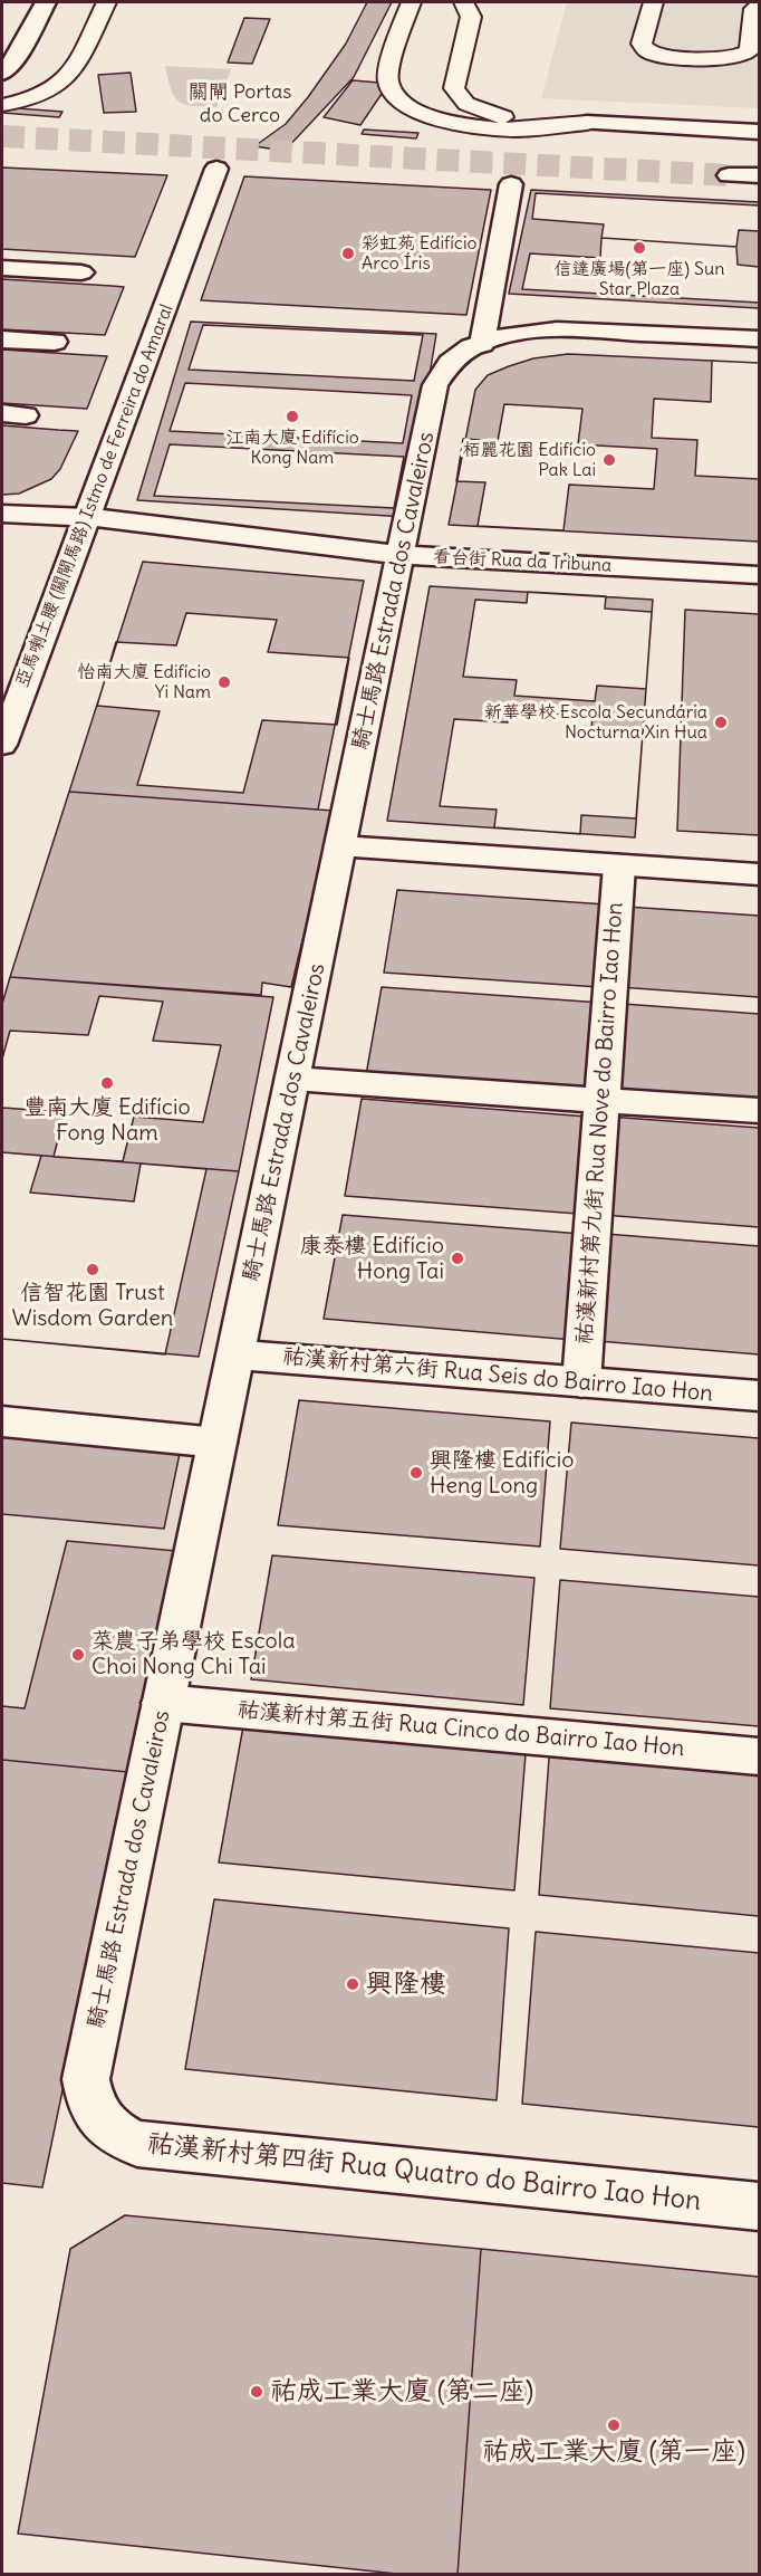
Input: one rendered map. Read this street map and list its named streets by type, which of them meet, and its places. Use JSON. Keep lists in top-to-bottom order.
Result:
{
  "streets": {
    "street": [
      "亞馬喇土腰 (關閘馬路) Istmo de Ferreira do Amaral",
      "看台街 Rua da Tribuna",
      "騎士馬路 Estrada dos Cavaleiros",
      "祐漢新村第九街 Rua Nove do Bairro Iao Hon",
      "祐漢新村第六街 Rua Seis do Bairro Iao Hon",
      "祐漢新村第五街 Rua Cinco do Bairro Iao Hon",
      "祐漢新村第四街 Rua Quatro do Bairro Iao Hon"
    ]
  },
  "crossings": [
    ["亞馬喇土腰 (關閘馬路) Istmo de Ferreira do Amaral", "看台街 Rua da Tribuna"],
    ["看台街 Rua da Tribuna", "騎士馬路 Estrada dos Cavaleiros"],
    ["騎士馬路 Estrada dos Cavaleiros", "祐漢新村第六街 Rua Seis do Bairro Iao Hon"],
    ["騎士馬路 Estrada dos Cavaleiros", "祐漢新村第五街 Rua Cinco do Bairro Iao Hon"],
    ["騎士馬路 Estrada dos Cavaleiros", "祐漢新村第四街 Rua Quatro do Bairro Iao Hon"],
    ["祐漢新村第九街 Rua Nove do Bairro Iao Hon", "祐漢新村第六街 Rua Seis do Bairro Iao Hon"]
  ],
  "districts": ["關閘 Portas do Cerco"],
  "places": [
    "信達廣場(第一座) Sun Star Plaza",
    "彩虹苑 Edifício Arco Íris",
    "江南大廈 Edifício Kong Nam",
    "栢麗花園 Edifício Pak Lai",
    "怡南大廈 Edifício Yi Nam",
    "新華學校 Escola Secundária Nocturna Xin Hua",
    "豐南大廈 Edifício Fong Nam",
    "康泰樓 Edifício Hong Tai",
    "信智花園 Trust Wisdom Garden",
    "興隆樓 Edifício Heng Long",
    "菜農子弟學校 Escola Choi Nong Chi Tai",
    "興隆樓",
    "祐成工業大廈 (第二座)",
    "祐成工業大廈 (第一座)"
  ]
}
